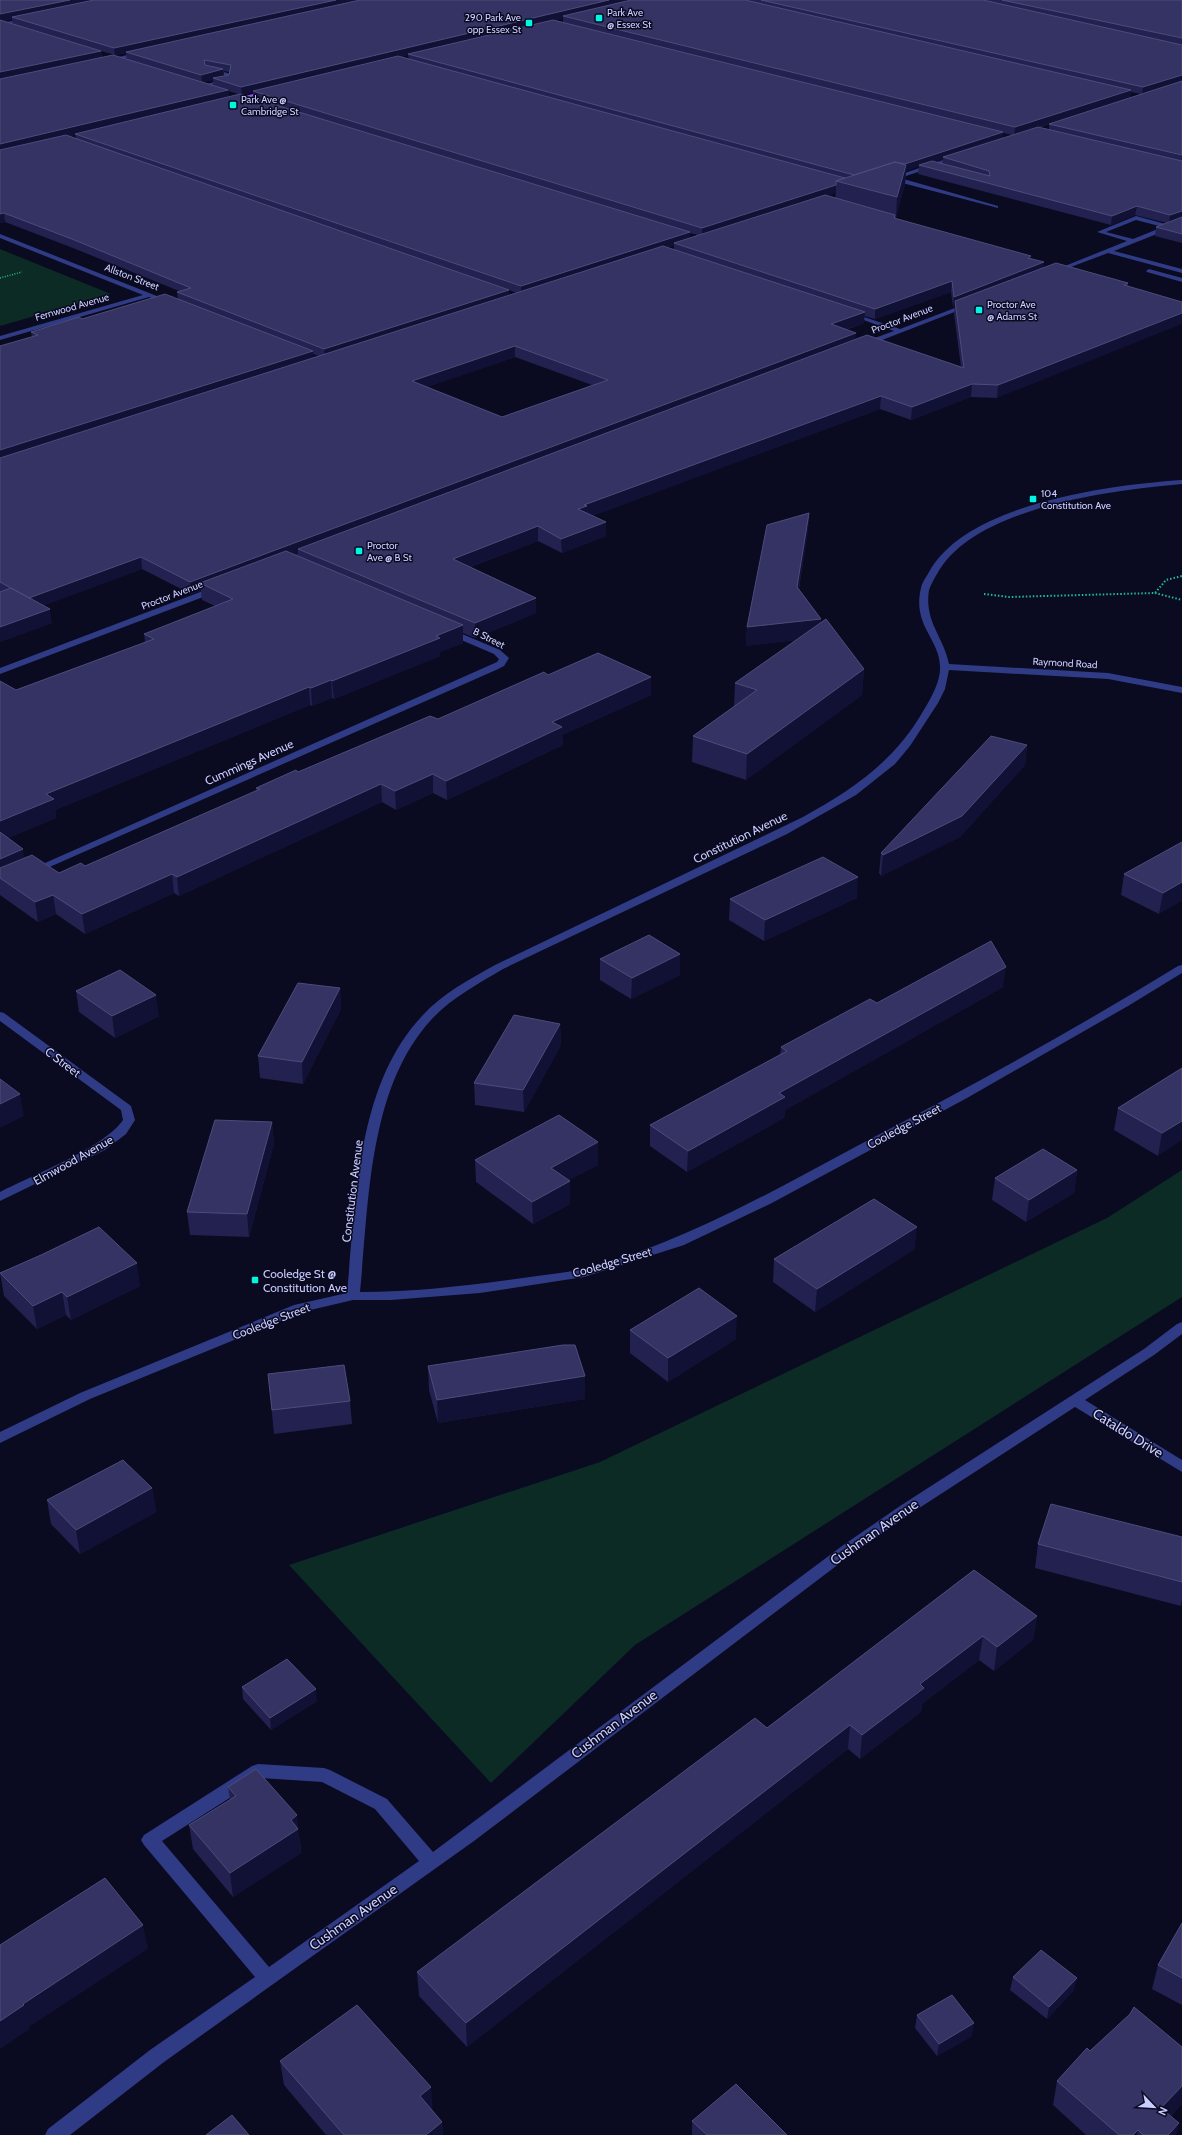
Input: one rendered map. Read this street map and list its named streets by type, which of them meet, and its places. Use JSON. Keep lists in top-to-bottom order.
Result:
{
  "streets": {
    "street": [
      "Allston Street",
      "Fernwood Avenue",
      "Proctor Avenue",
      "B Street",
      "Raymond Road",
      "Cummings Avenue",
      "Constitution Avenue",
      "C Street",
      "Cooledge Street",
      "Elmwood Avenue",
      "Cataldo Drive",
      "Cushman Avenue"
    ]
  },
  "crossings": [
    ["Allston Street", "Fernwood Avenue"],
    ["B Street", "Cummings Avenue"],
    ["Raymond Road", "Constitution Avenue"],
    ["Constitution Avenue", "Cooledge Street"],
    ["C Street", "Elmwood Avenue"],
    ["Cataldo Drive", "Cushman Avenue"]
  ],
  "places": {
    "transit": [
      "Park Ave @ Essex St",
      "290 Park Ave opp Essex St",
      "Park Ave @ Cambridge St",
      "Proctor Ave @ Adams St",
      "104 Constitution Ave",
      "Proctor Ave @ B St",
      "Cooledge St @ Constitution Ave"
    ]
  },
  "north": "bottom right"
}
